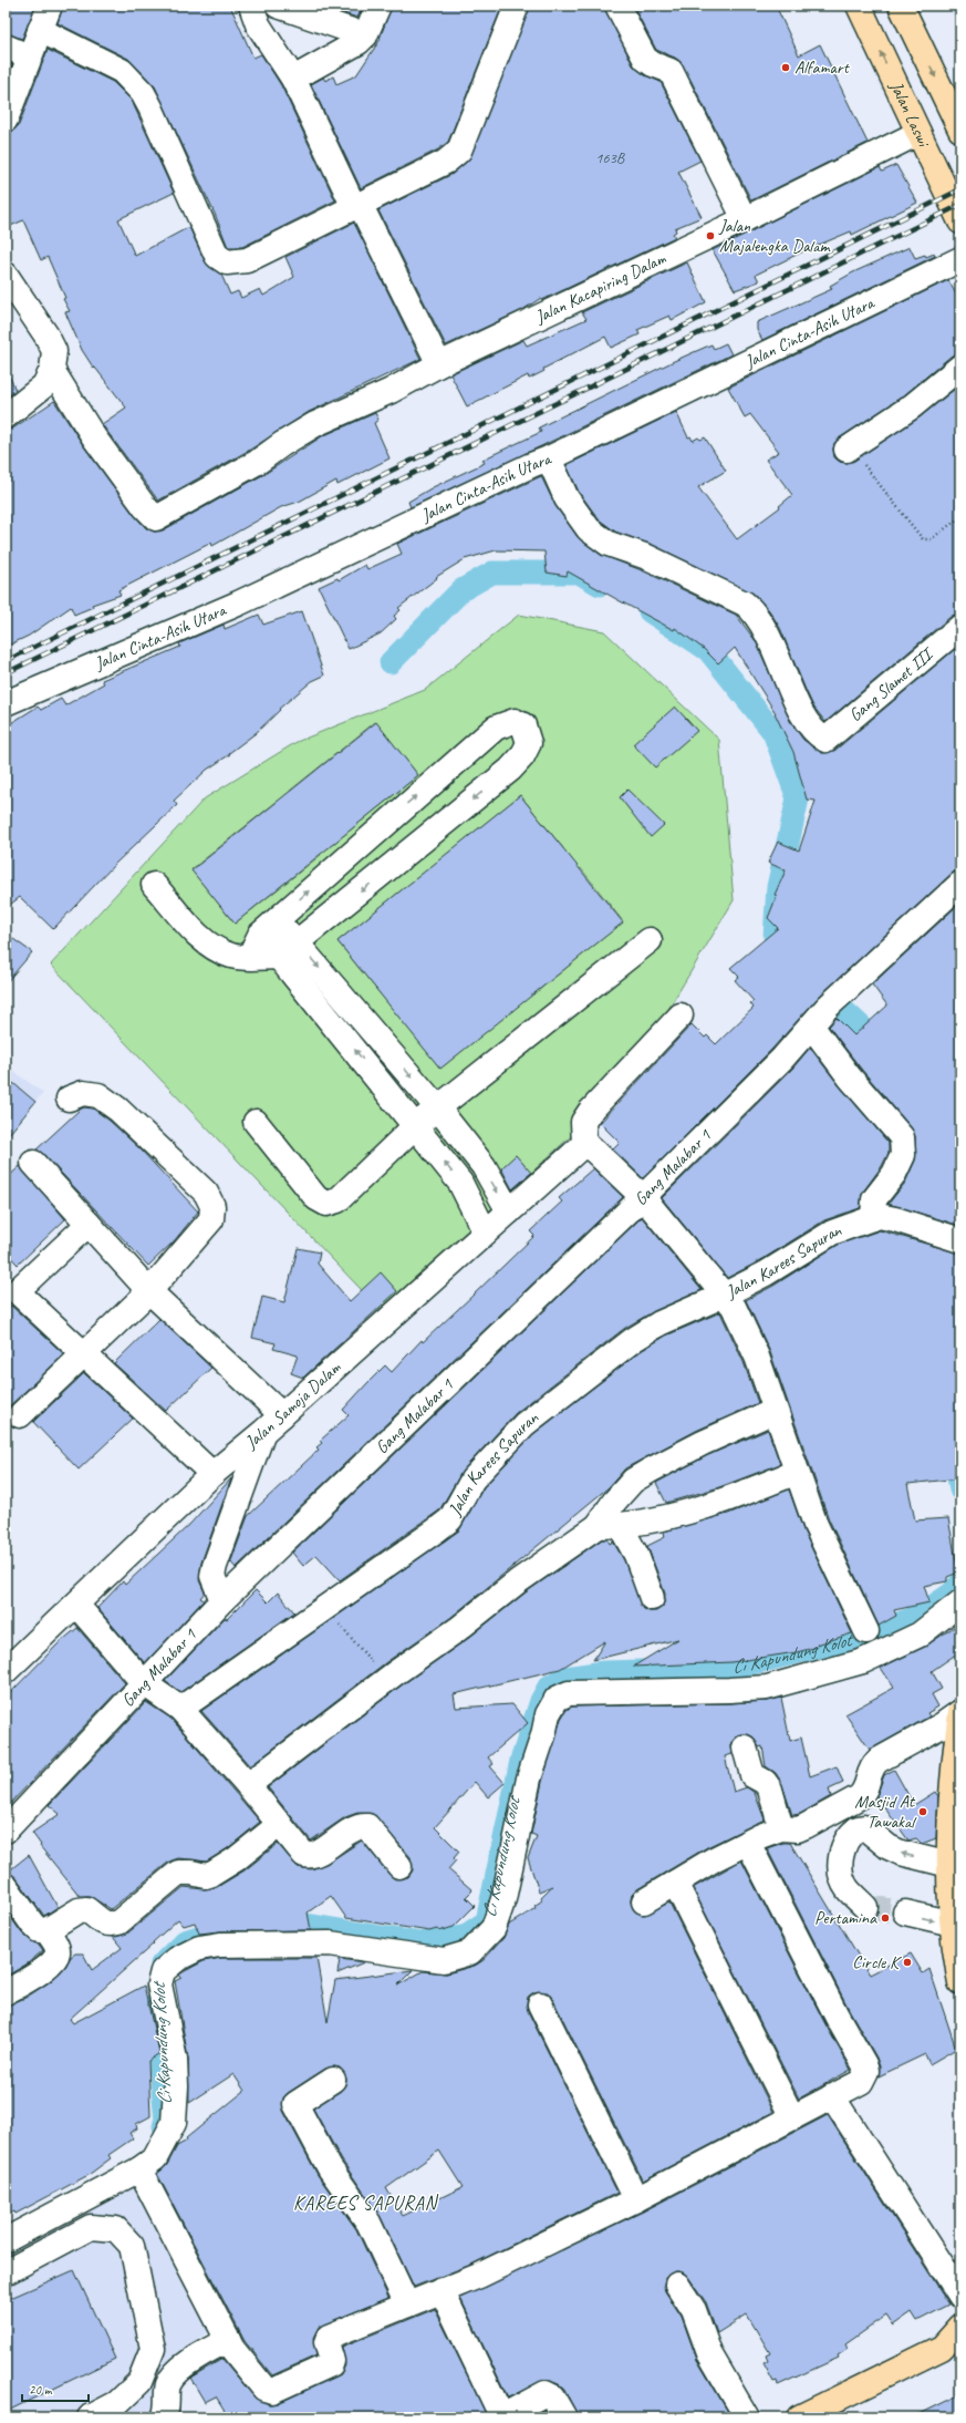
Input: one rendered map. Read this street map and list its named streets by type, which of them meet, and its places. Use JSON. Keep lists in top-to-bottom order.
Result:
{
  "streets": {
    "main road": ["Jalan Laswi"],
    "street": [
      "Jalan Kacapiring Dalam",
      "Jalan Cinta-Asih Utara",
      "Gang Slamet III",
      "Gang Malabar 1",
      "Jalan Karees Sapuran",
      "Jalan Samoja Dalam"
    ]
  },
  "crossings": [
    ["Jalan Laswi", "Jalan Kacapiring Dalam"],
    ["Jalan Cinta-Asih Utara", "Gang Slamet III"]
  ],
  "districts": ["KAREES SAPURAN"],
  "water": ["Ci Kapundung Kolot"],
  "places": [
    "Alfamart",
    "Jalan Majalengka Dalam",
    "Masjid At Tawakal",
    "Pertamina",
    "Circle K"
  ],
  "house_numbers": ["163B"],
  "scale_bar": "20 m"
}
